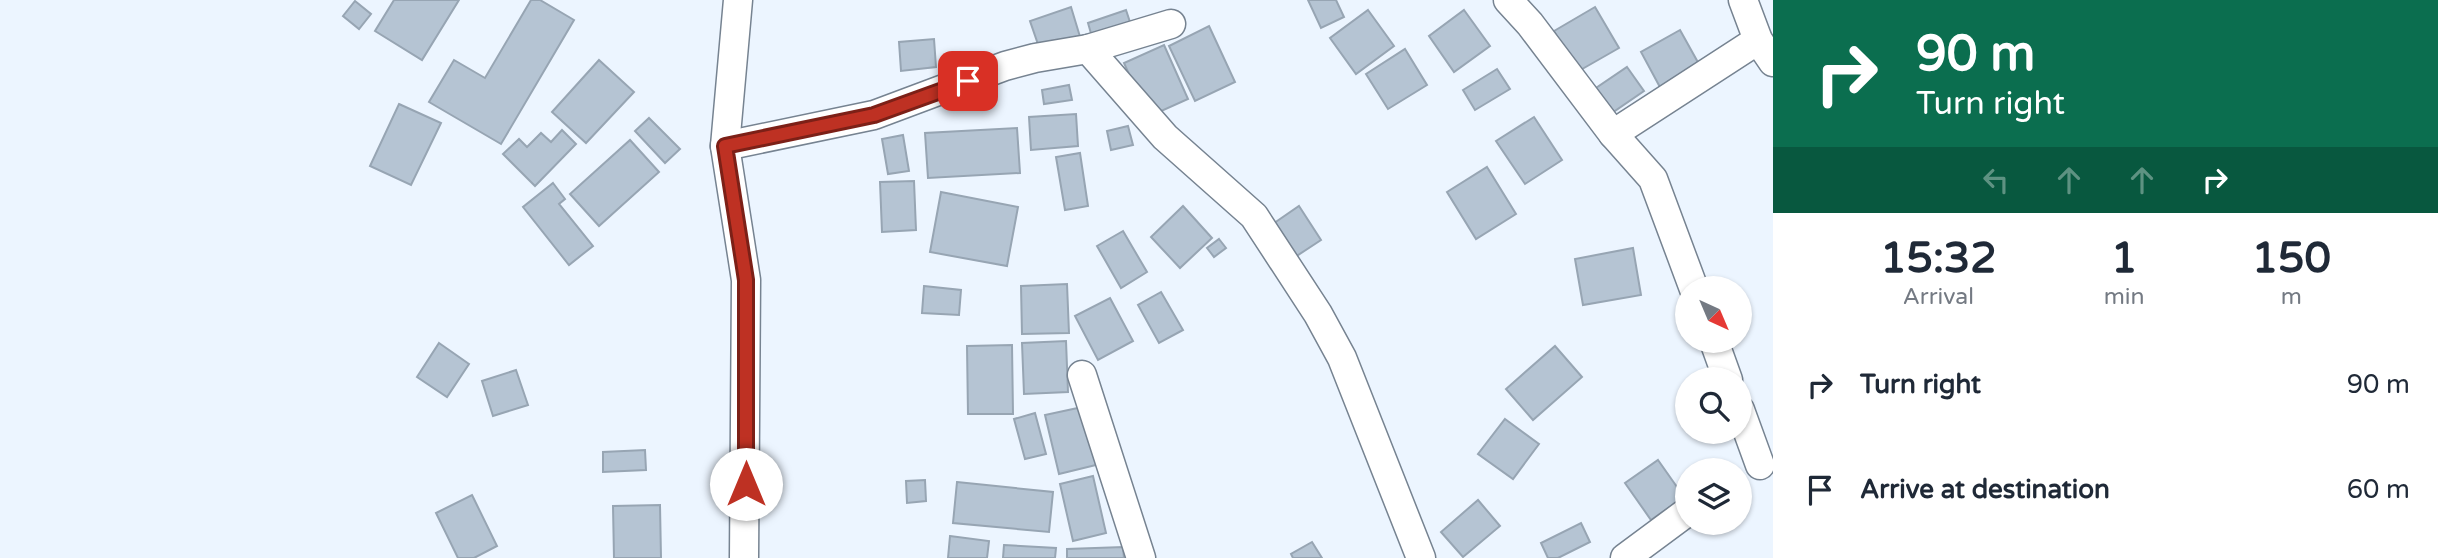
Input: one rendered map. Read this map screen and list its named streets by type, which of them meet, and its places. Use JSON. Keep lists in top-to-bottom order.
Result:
{
  "north": "bottom right",
  "page": {
    "turn": ["90 m", "Turn right"],
    "eta": [
      "15:32",
      "Arrival",
      "1",
      "min",
      "150",
      "m"
    ],
    "list": [
      {
        "name": "Turn right",
        "value": "90 m"
      },
      {
        "name": "Arrive at destination",
        "value": "60 m"
      }
    ]
  }
}
